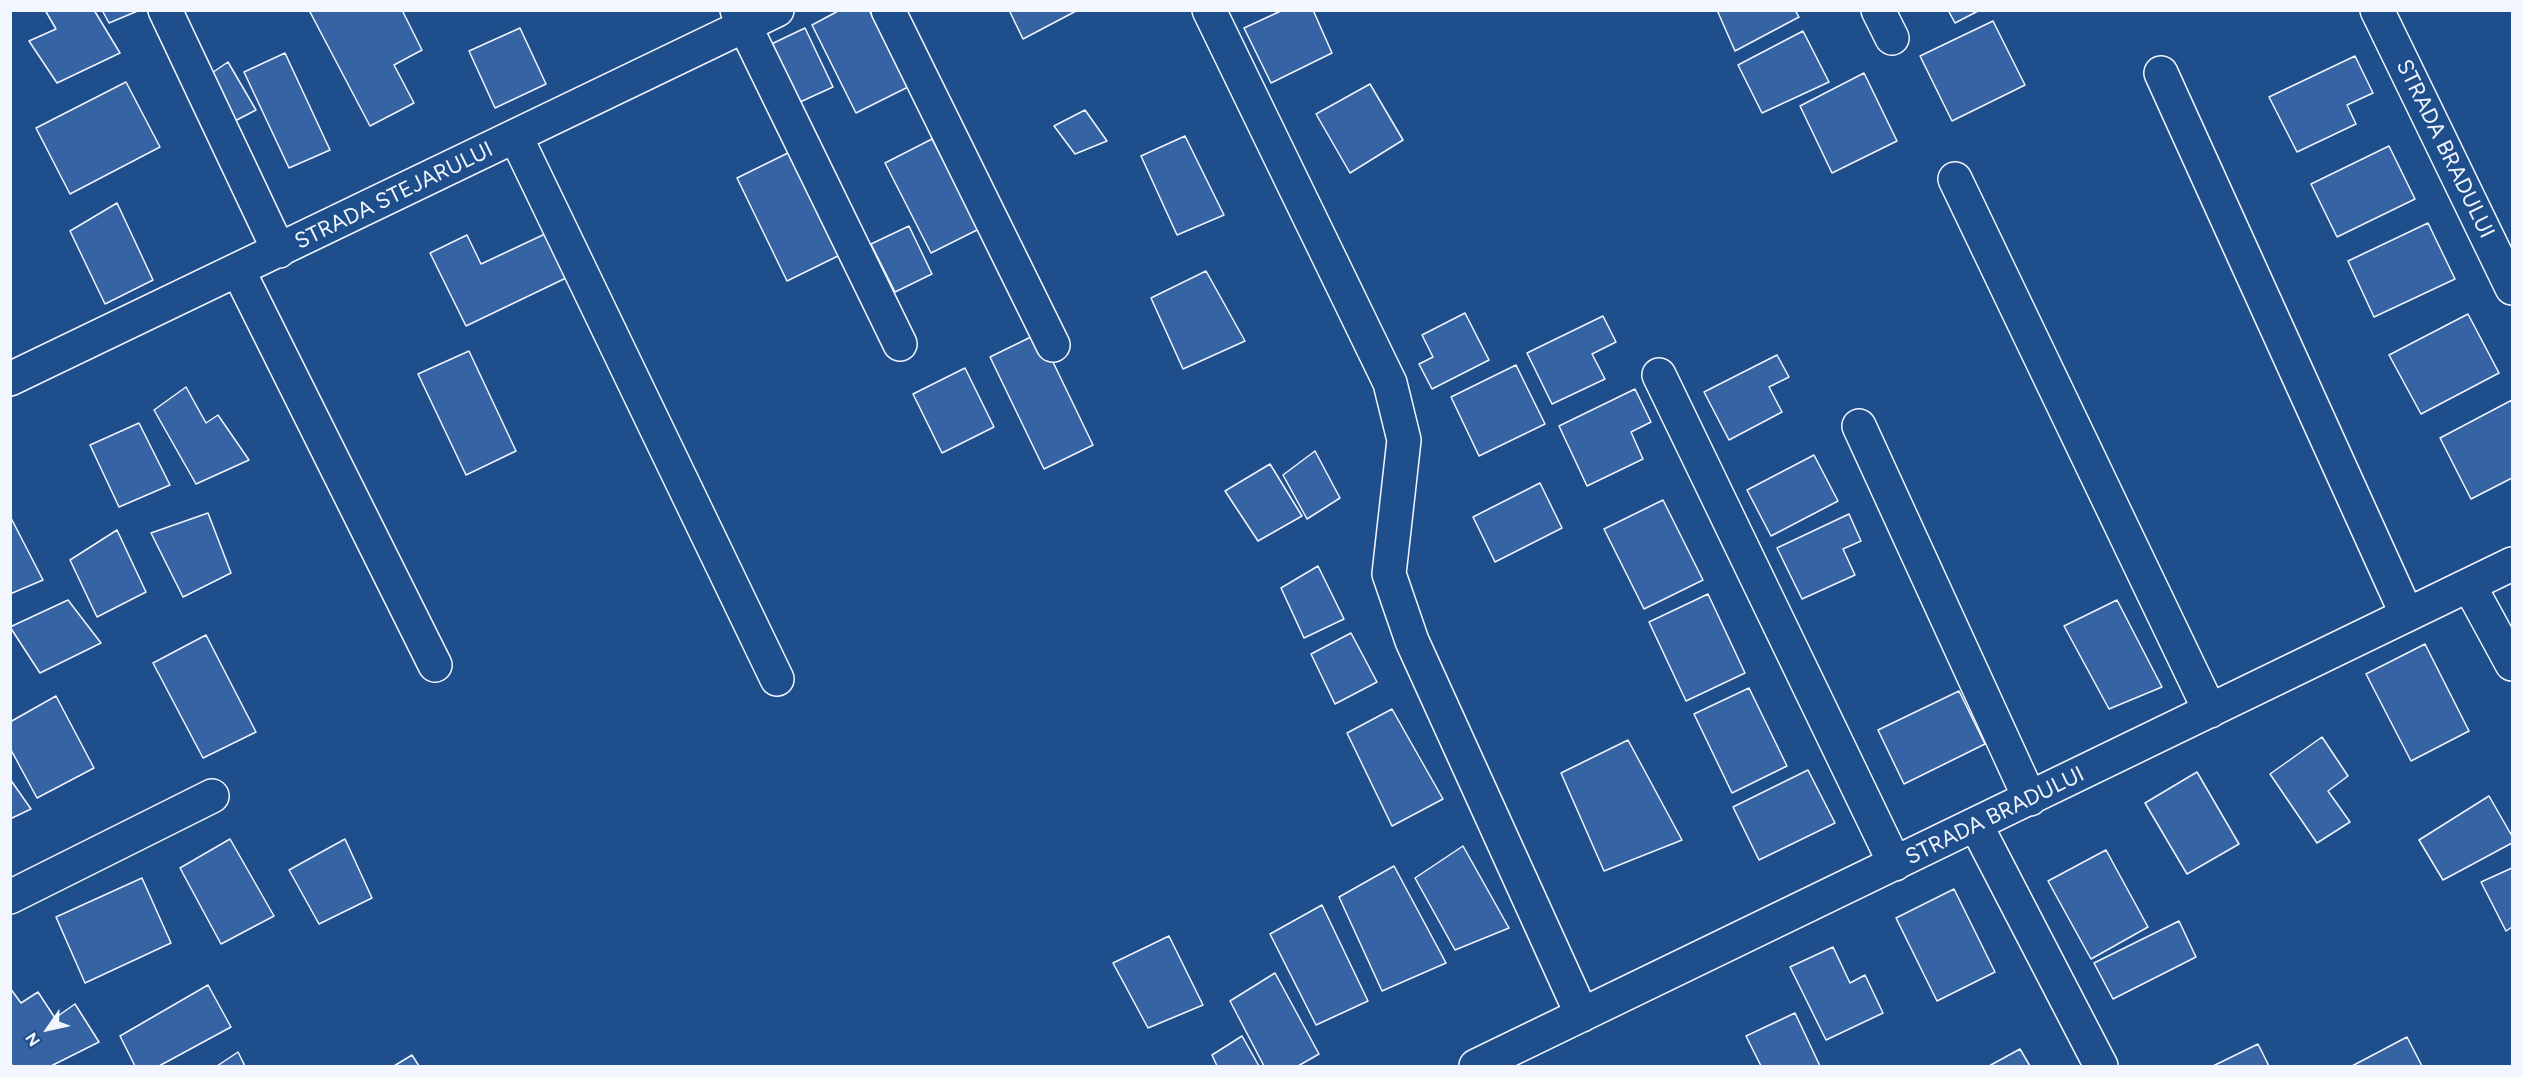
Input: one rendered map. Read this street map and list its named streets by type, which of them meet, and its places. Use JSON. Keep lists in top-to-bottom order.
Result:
{
  "streets": {
    "street": ["STRADA BRADULUI", "STRADA STEJARULUI"]
  },
  "north": "bottom left"
}
